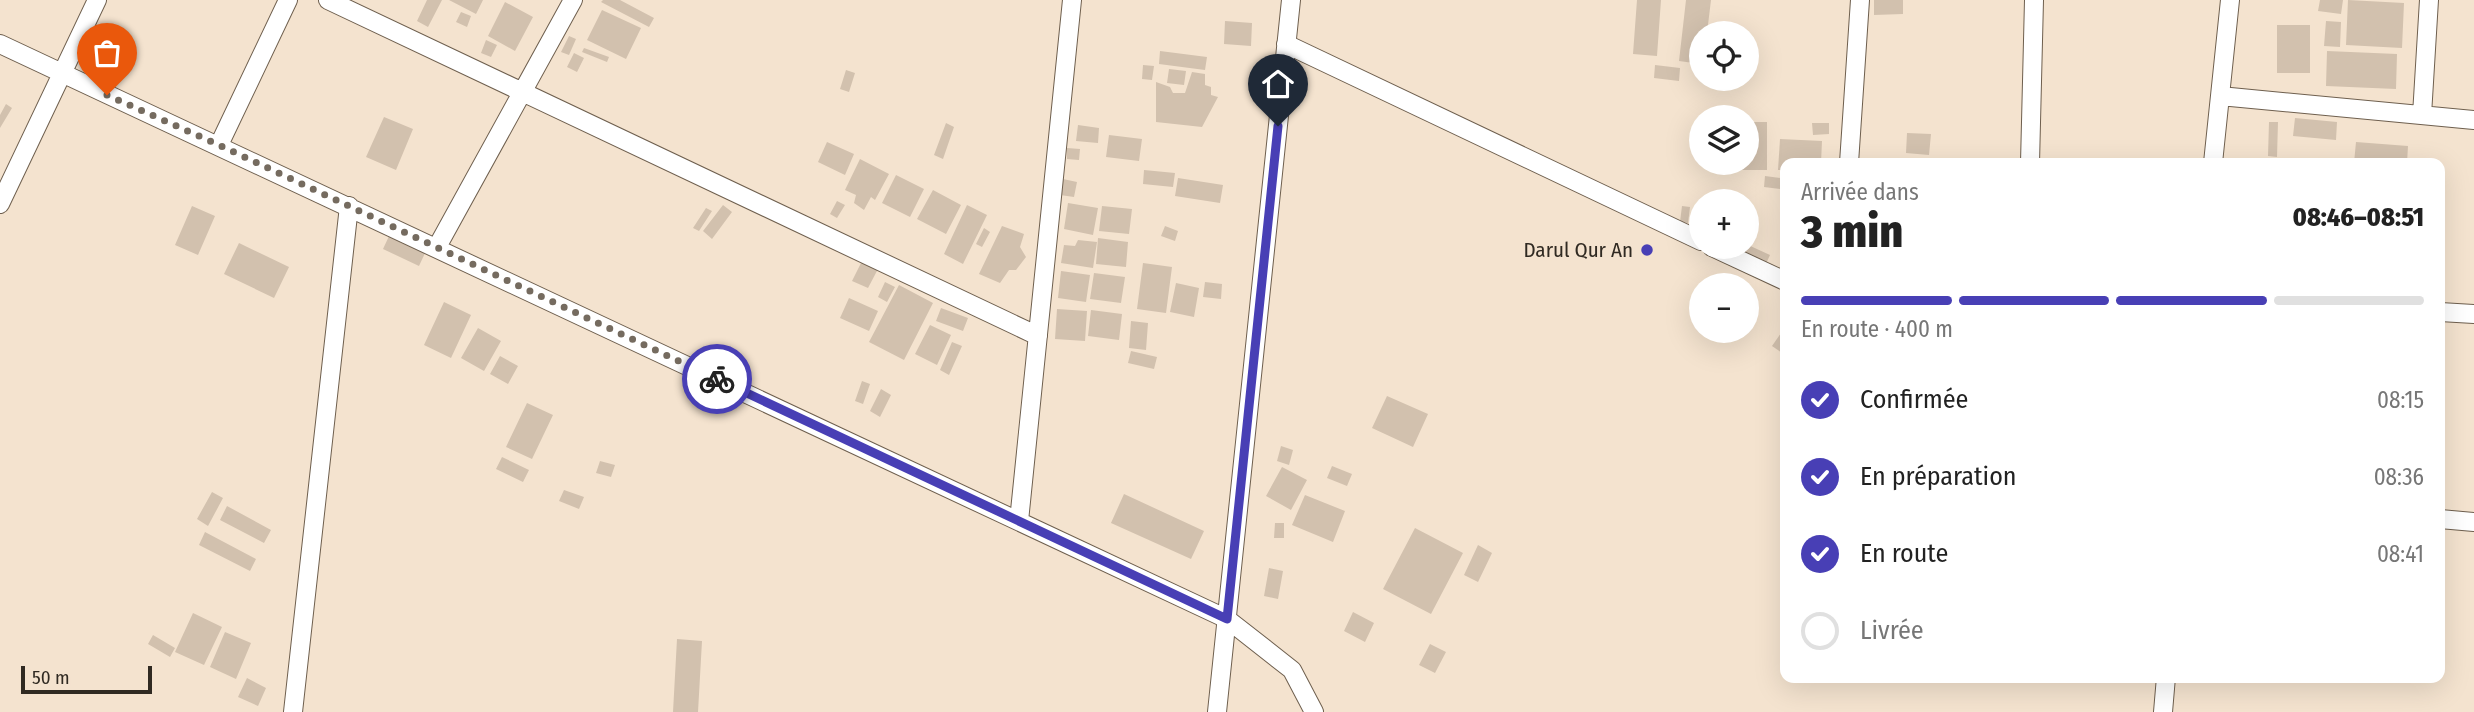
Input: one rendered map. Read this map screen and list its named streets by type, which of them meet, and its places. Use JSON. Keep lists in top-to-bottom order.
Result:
{
  "places": ["Darul Qur An"],
  "scale_bar": "50 m",
  "page": {
    "map_buttons": ["+", "−"],
    "heading": ["3 min", "Arrivée dans", "08:46–08:51"],
    "bar": "En route · 400 m",
    "list": [
      ["Confirmée", "08:15"],
      ["En préparation", "08:36"],
      ["En route", "08:41"],
      "Livrée"
    ],
    "scale": "50 m"
  }
}
